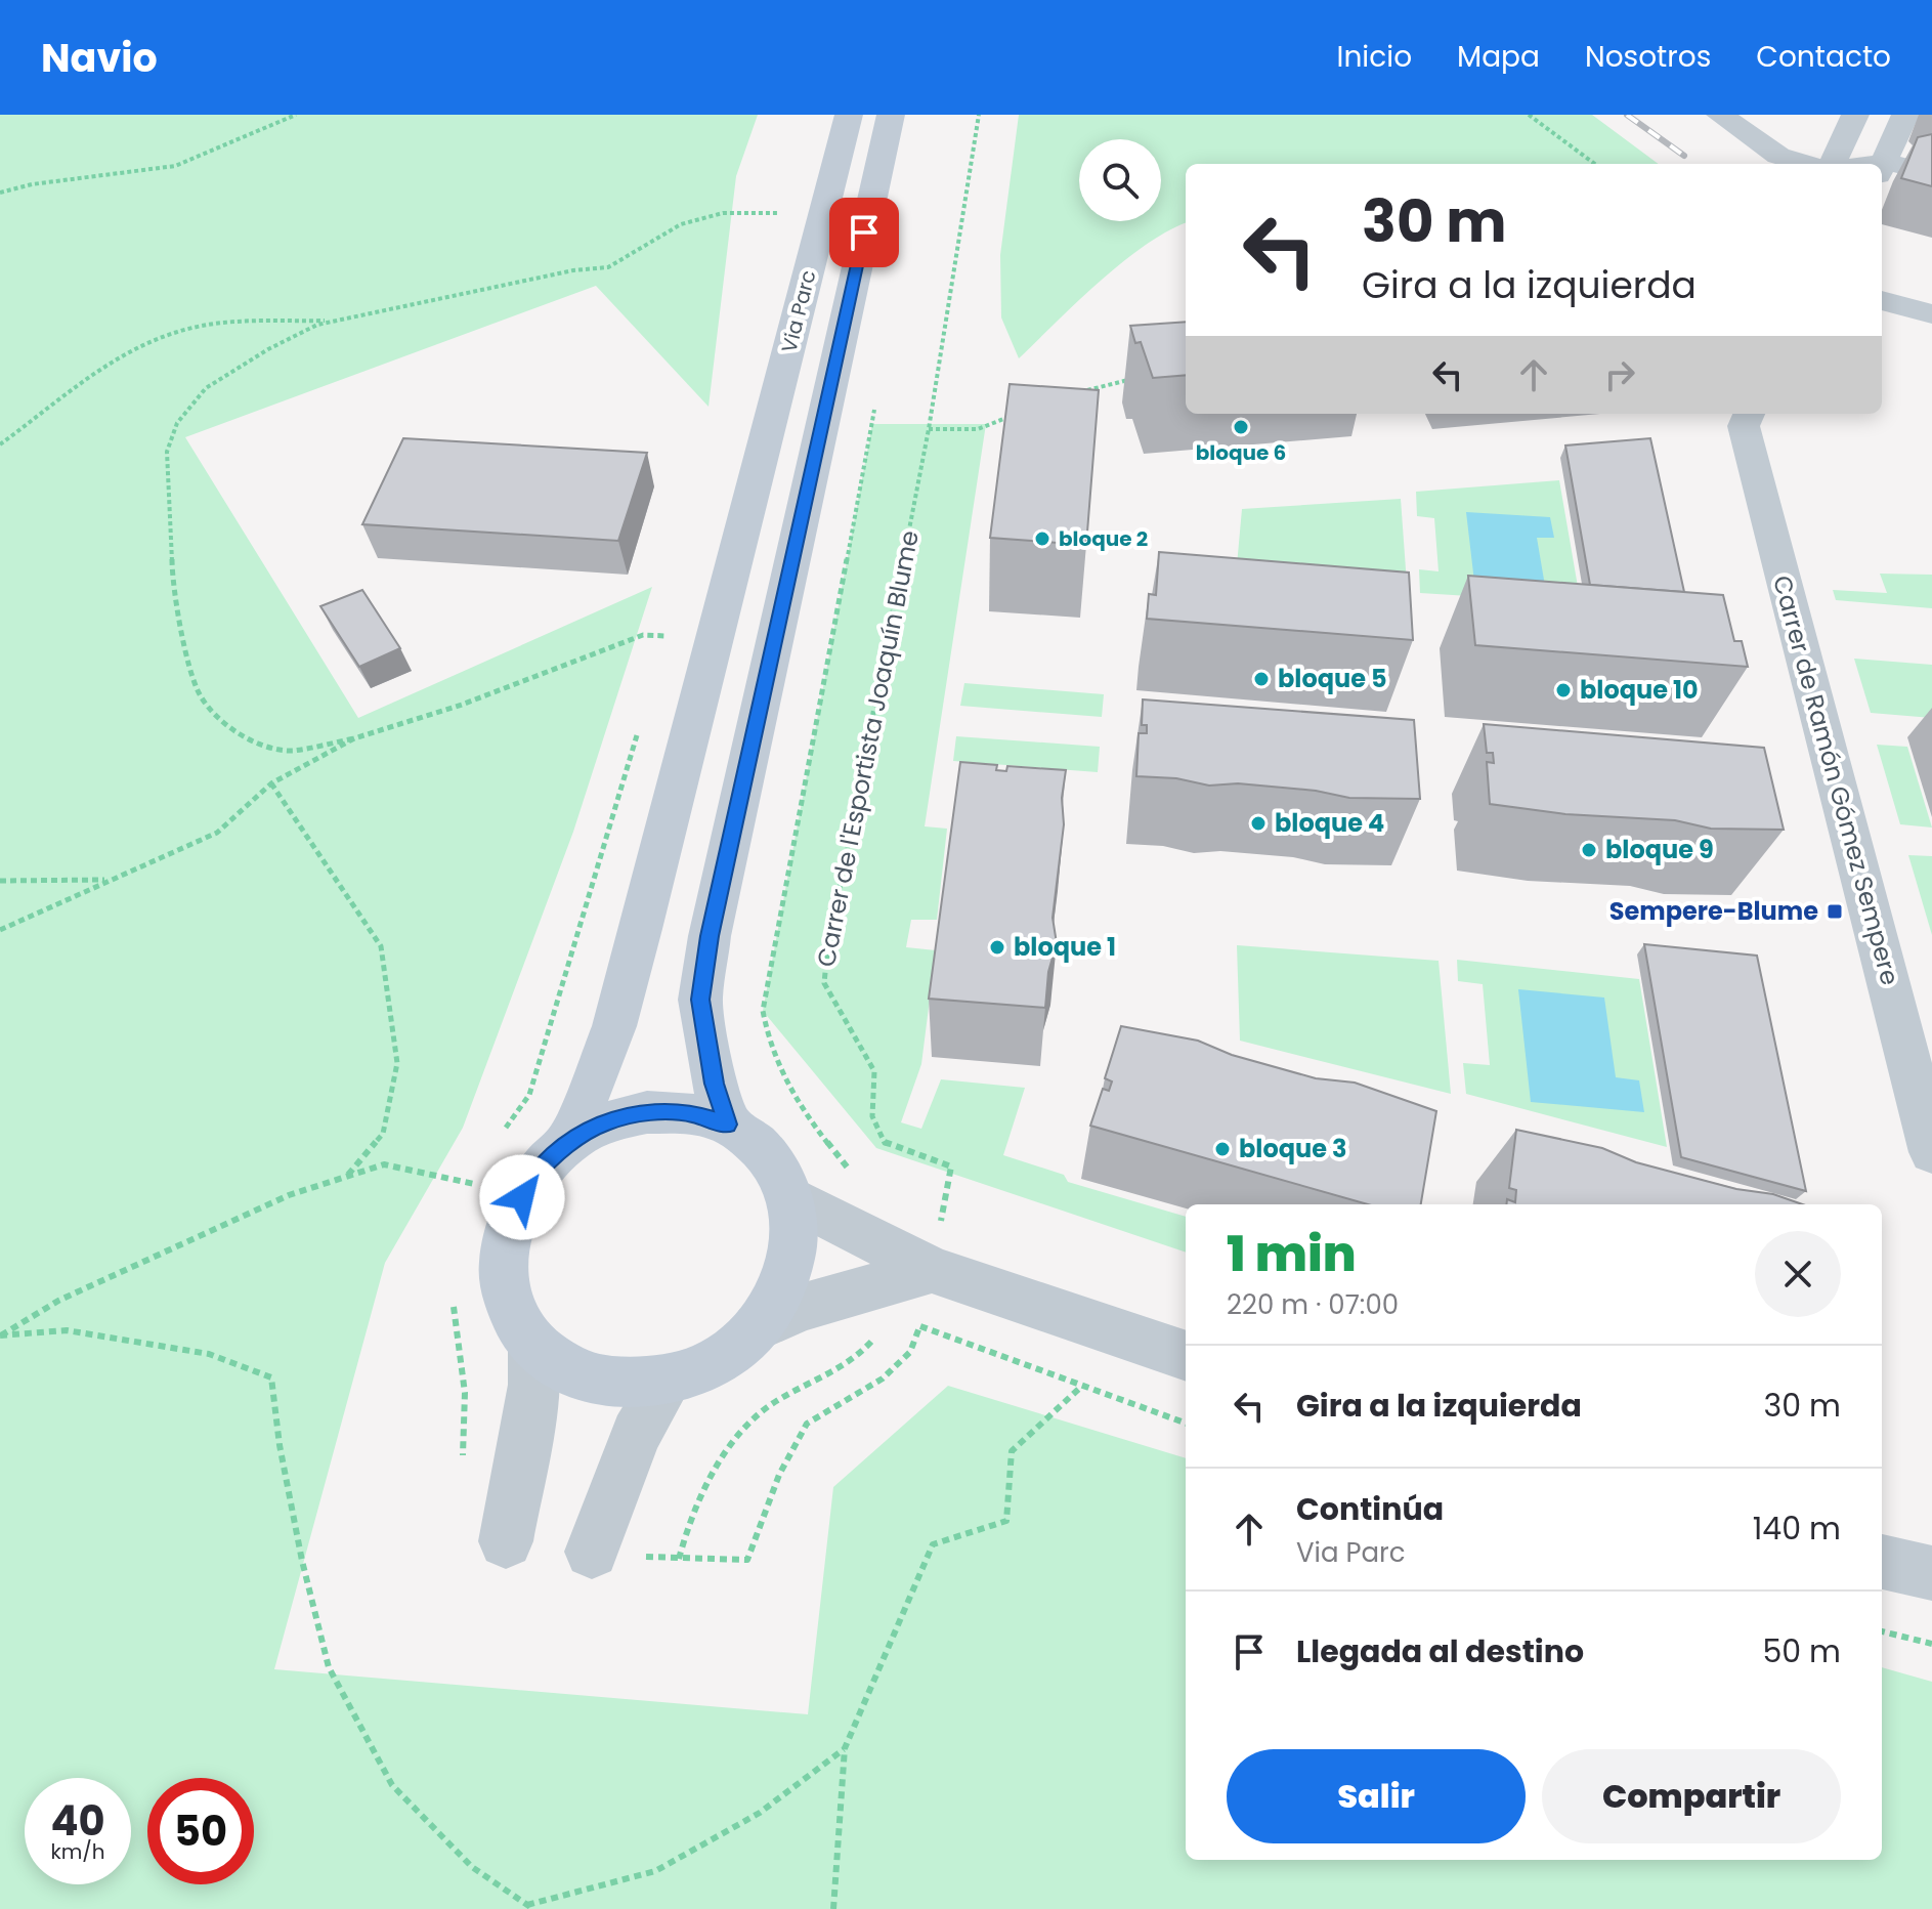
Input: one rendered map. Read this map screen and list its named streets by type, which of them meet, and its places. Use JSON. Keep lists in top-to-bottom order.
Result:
{
  "streets": {
    "main road": ["Via Parc"],
    "street": ["Carrer de Ramón Gómez Sempere"],
    "path": ["Carrer de l'Esportista Joaquín Blume"]
  },
  "places": {
    "other": [
      "bloque 6",
      "bloque 2",
      "bloque 5",
      "bloque 10",
      "bloque 4",
      "bloque 9",
      "bloque 1",
      "bloque 3"
    ],
    "transit": ["Sempere-Blume"]
  },
  "page": {
    "header": "Navio",
    "nav": [
      "Inicio",
      "Mapa",
      "Nosotros",
      "Contacto"
    ],
    "turn": ["30 m", "Gira a la izquierda"],
    "heading": ["1 min", "220 m · 07:00"],
    "list": [
      {
        "name": "Gira a la izquierda",
        "value": "30 m"
      },
      {
        "name": "Continúa",
        "note": "Via Parc",
        "value": "140 m"
      },
      {
        "name": "Llegada al destino",
        "value": "50 m"
      }
    ],
    "buttons": ["Salir", "Compartir"],
    "speed": "40 km/h",
    "limit": "50"
  }
}
